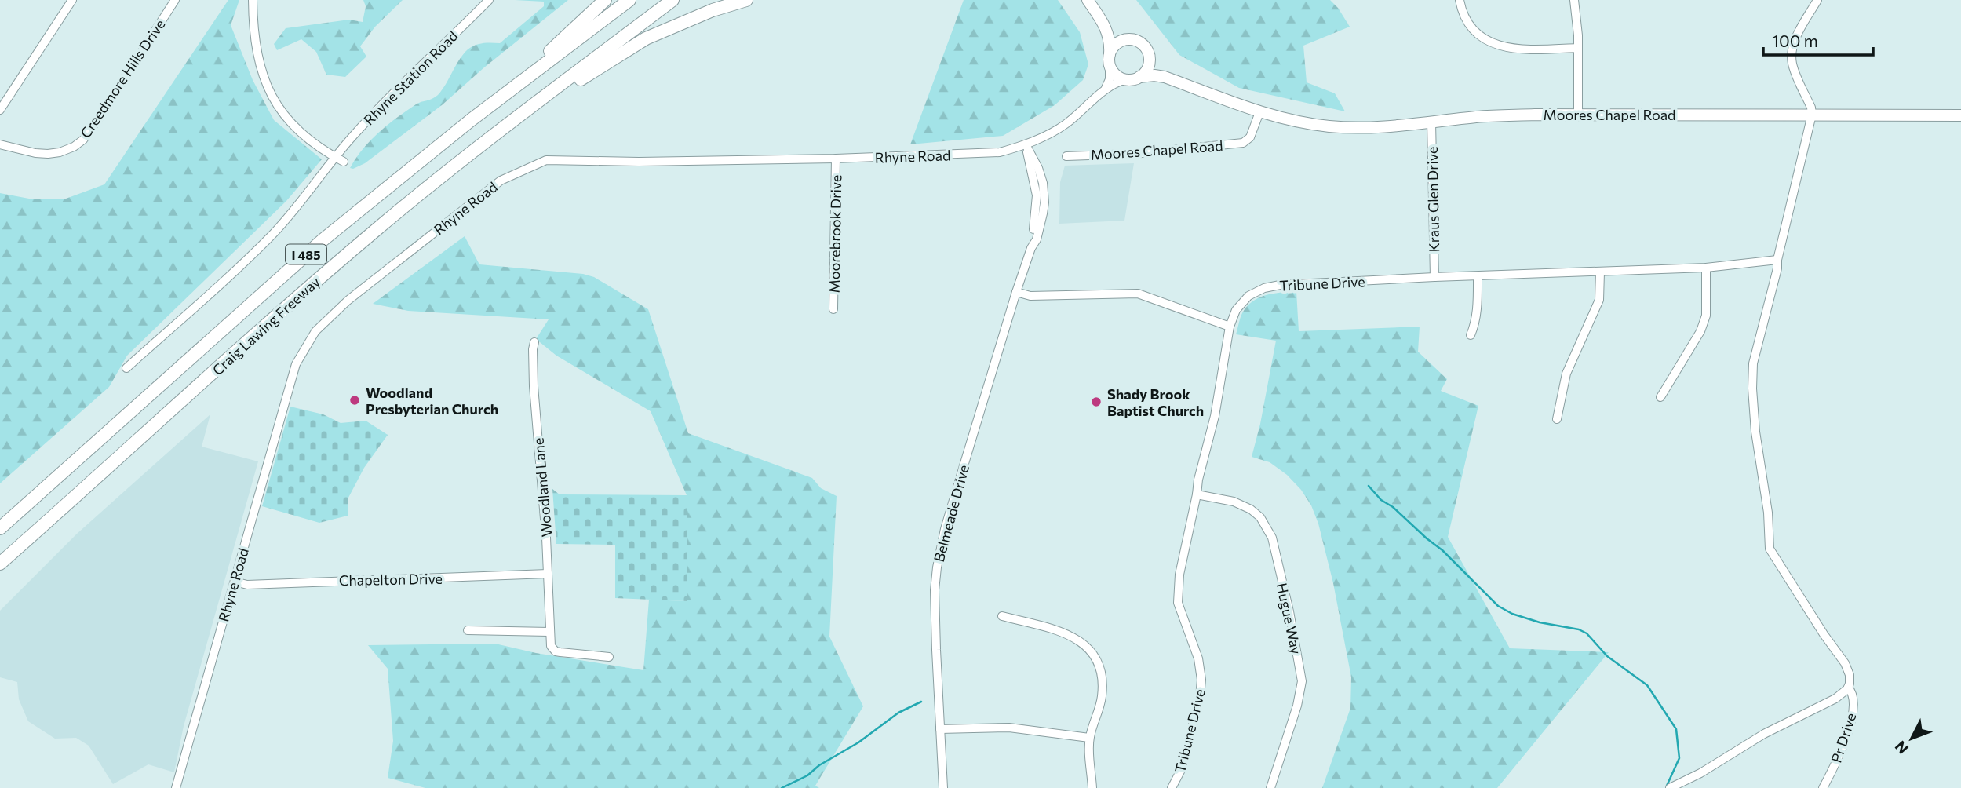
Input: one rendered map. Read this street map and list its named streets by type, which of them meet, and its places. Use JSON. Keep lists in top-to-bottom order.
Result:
{
  "streets": {
    "highway": ["I 485", "Craig Lawing Freeway"],
    "main road": ["Moores Chapel Road"],
    "street": [
      "Rhyne Station Road",
      "Creedmore Hills Drive",
      "Rhyne Road",
      "Kraus Glen Drive",
      "Moorebrook Drive",
      "Tribune Drive",
      "Woodland Lane",
      "Belmeade Drive",
      "Chapelton Drive",
      "Hugue Way",
      "Pr Drive"
    ]
  },
  "crossings": [
    ["Moores Chapel Road", "Rhyne Road"],
    ["Moores Chapel Road", "Kraus Glen Drive"],
    ["Moores Chapel Road", "Pr Drive"],
    ["Rhyne Road", "Moorebrook Drive"],
    ["Rhyne Road", "Belmeade Drive"],
    ["Rhyne Road", "Chapelton Drive"],
    ["Kraus Glen Drive", "Tribune Drive"],
    ["Tribune Drive", "Hugue Way"],
    ["Tribune Drive", "Pr Drive"],
    ["Woodland Lane", "Chapelton Drive"]
  ],
  "places": ["Woodland Presbyterian Church", "Shady Brook Baptist Church"],
  "scale_bar": "100 m",
  "north": "bottom left"
}
